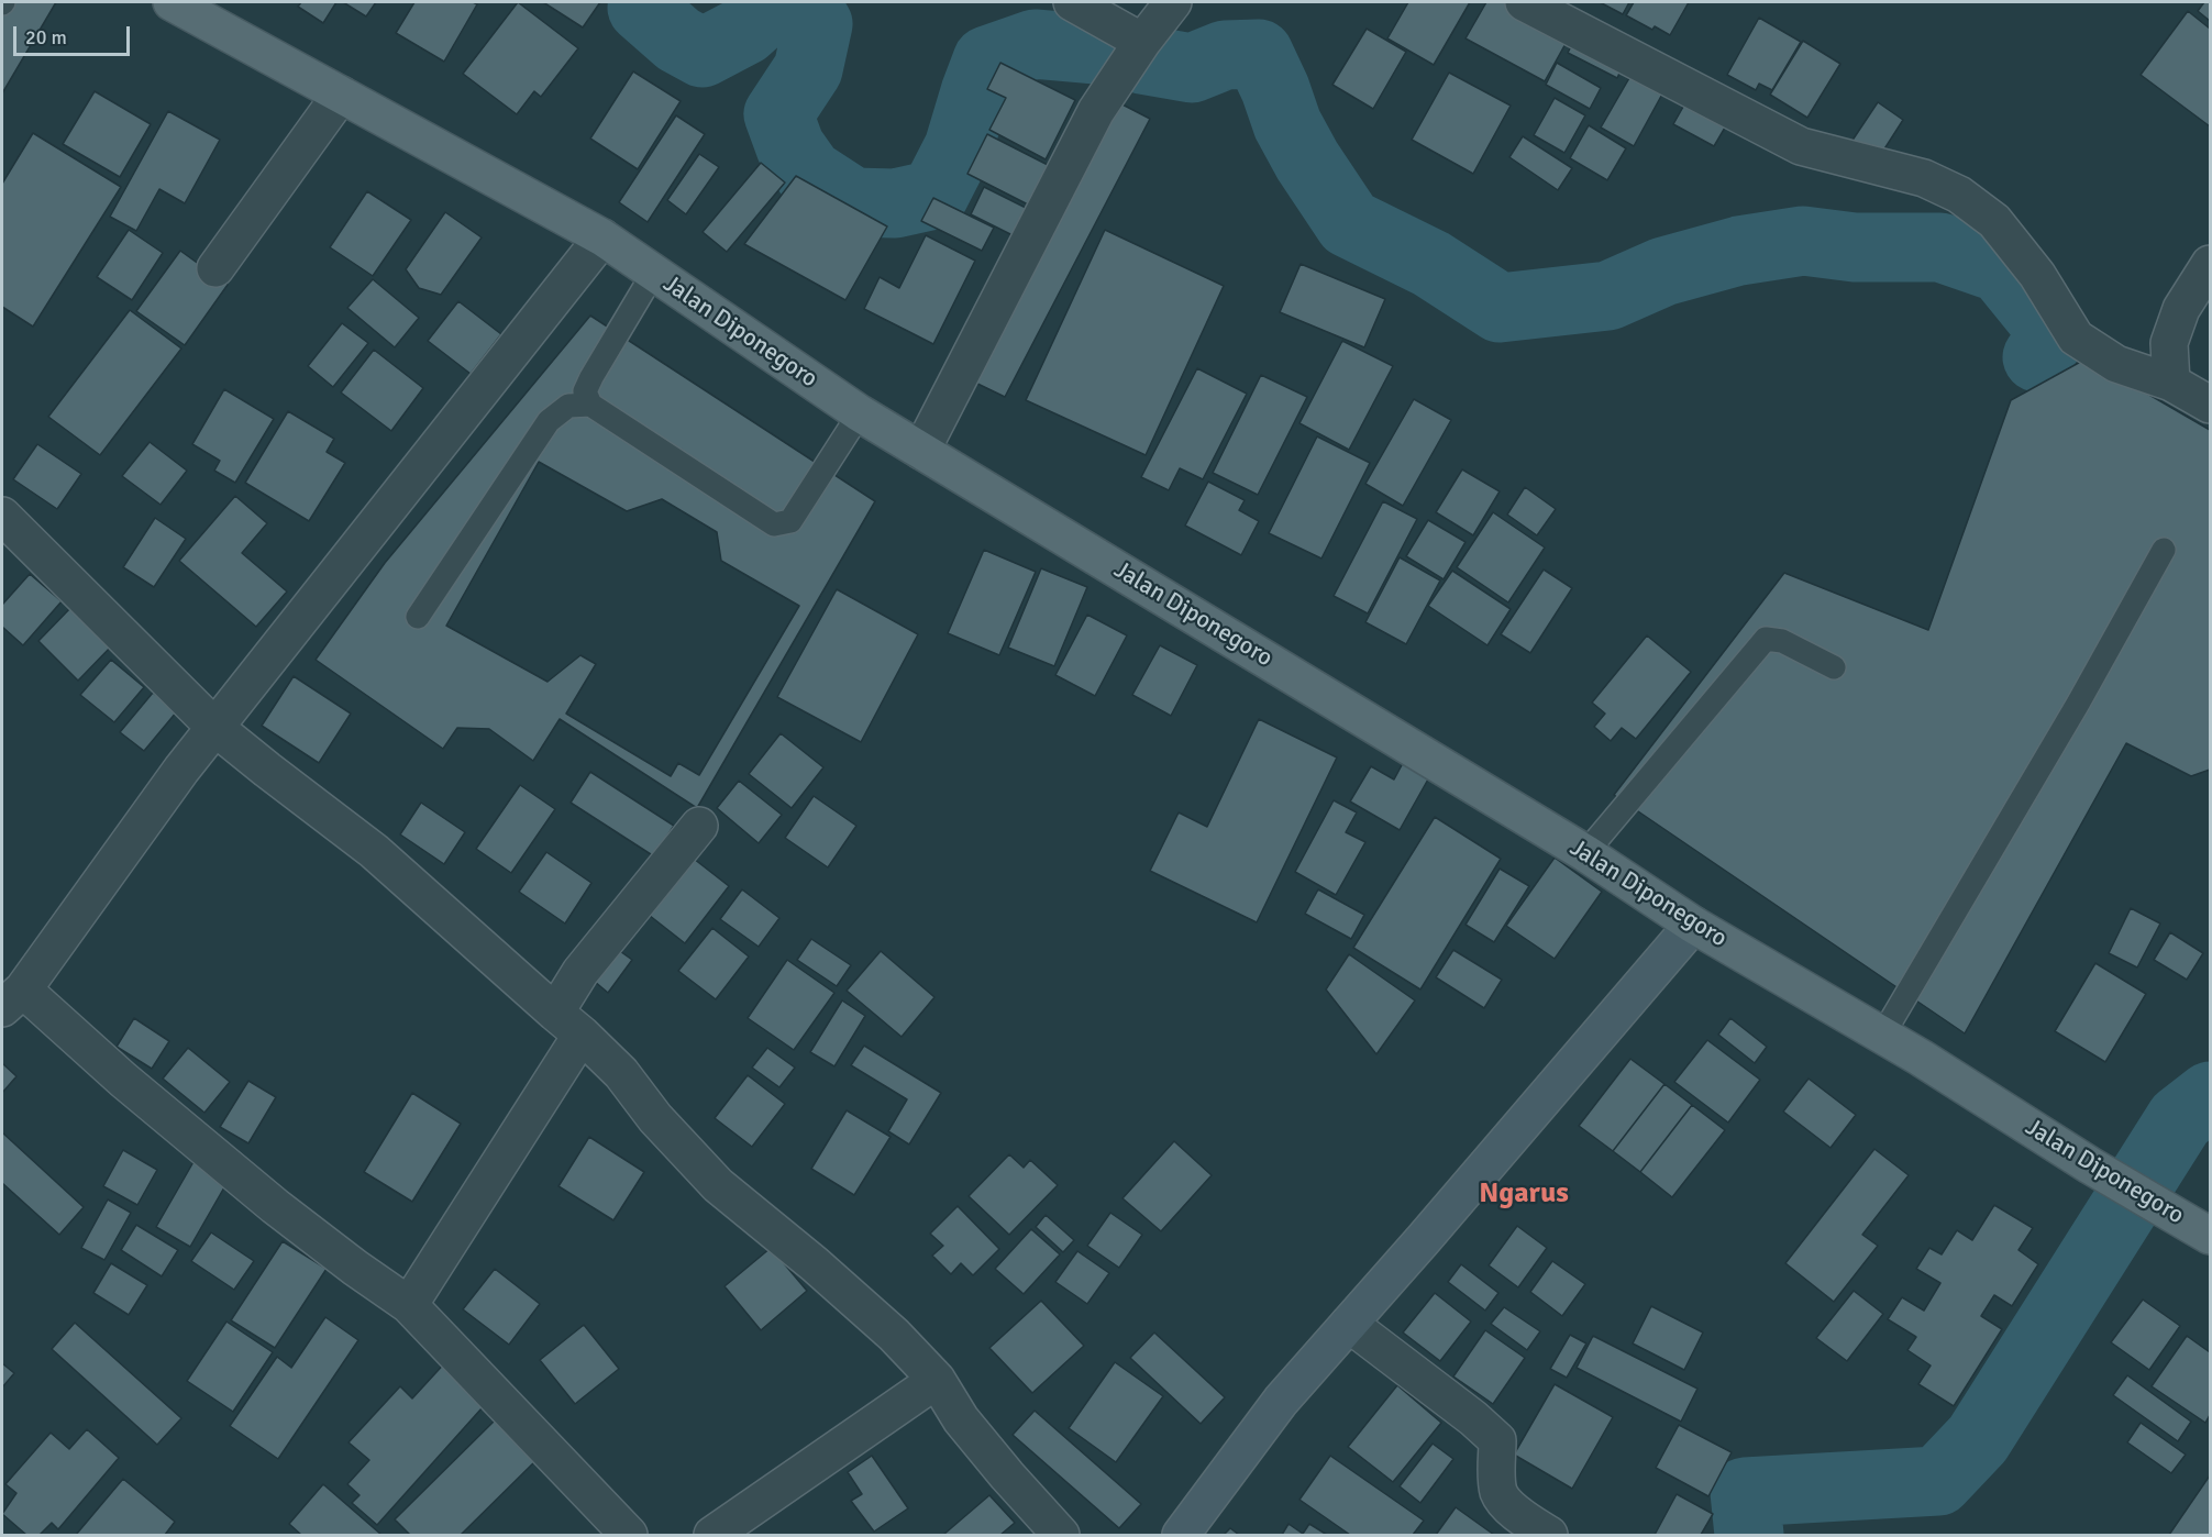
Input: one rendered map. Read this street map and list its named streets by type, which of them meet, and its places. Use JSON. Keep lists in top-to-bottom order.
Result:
{
  "streets": {
    "main road": ["Jalan Diponegoro"]
  },
  "districts": ["Ngarus"],
  "scale_bar": "20 m"
}
